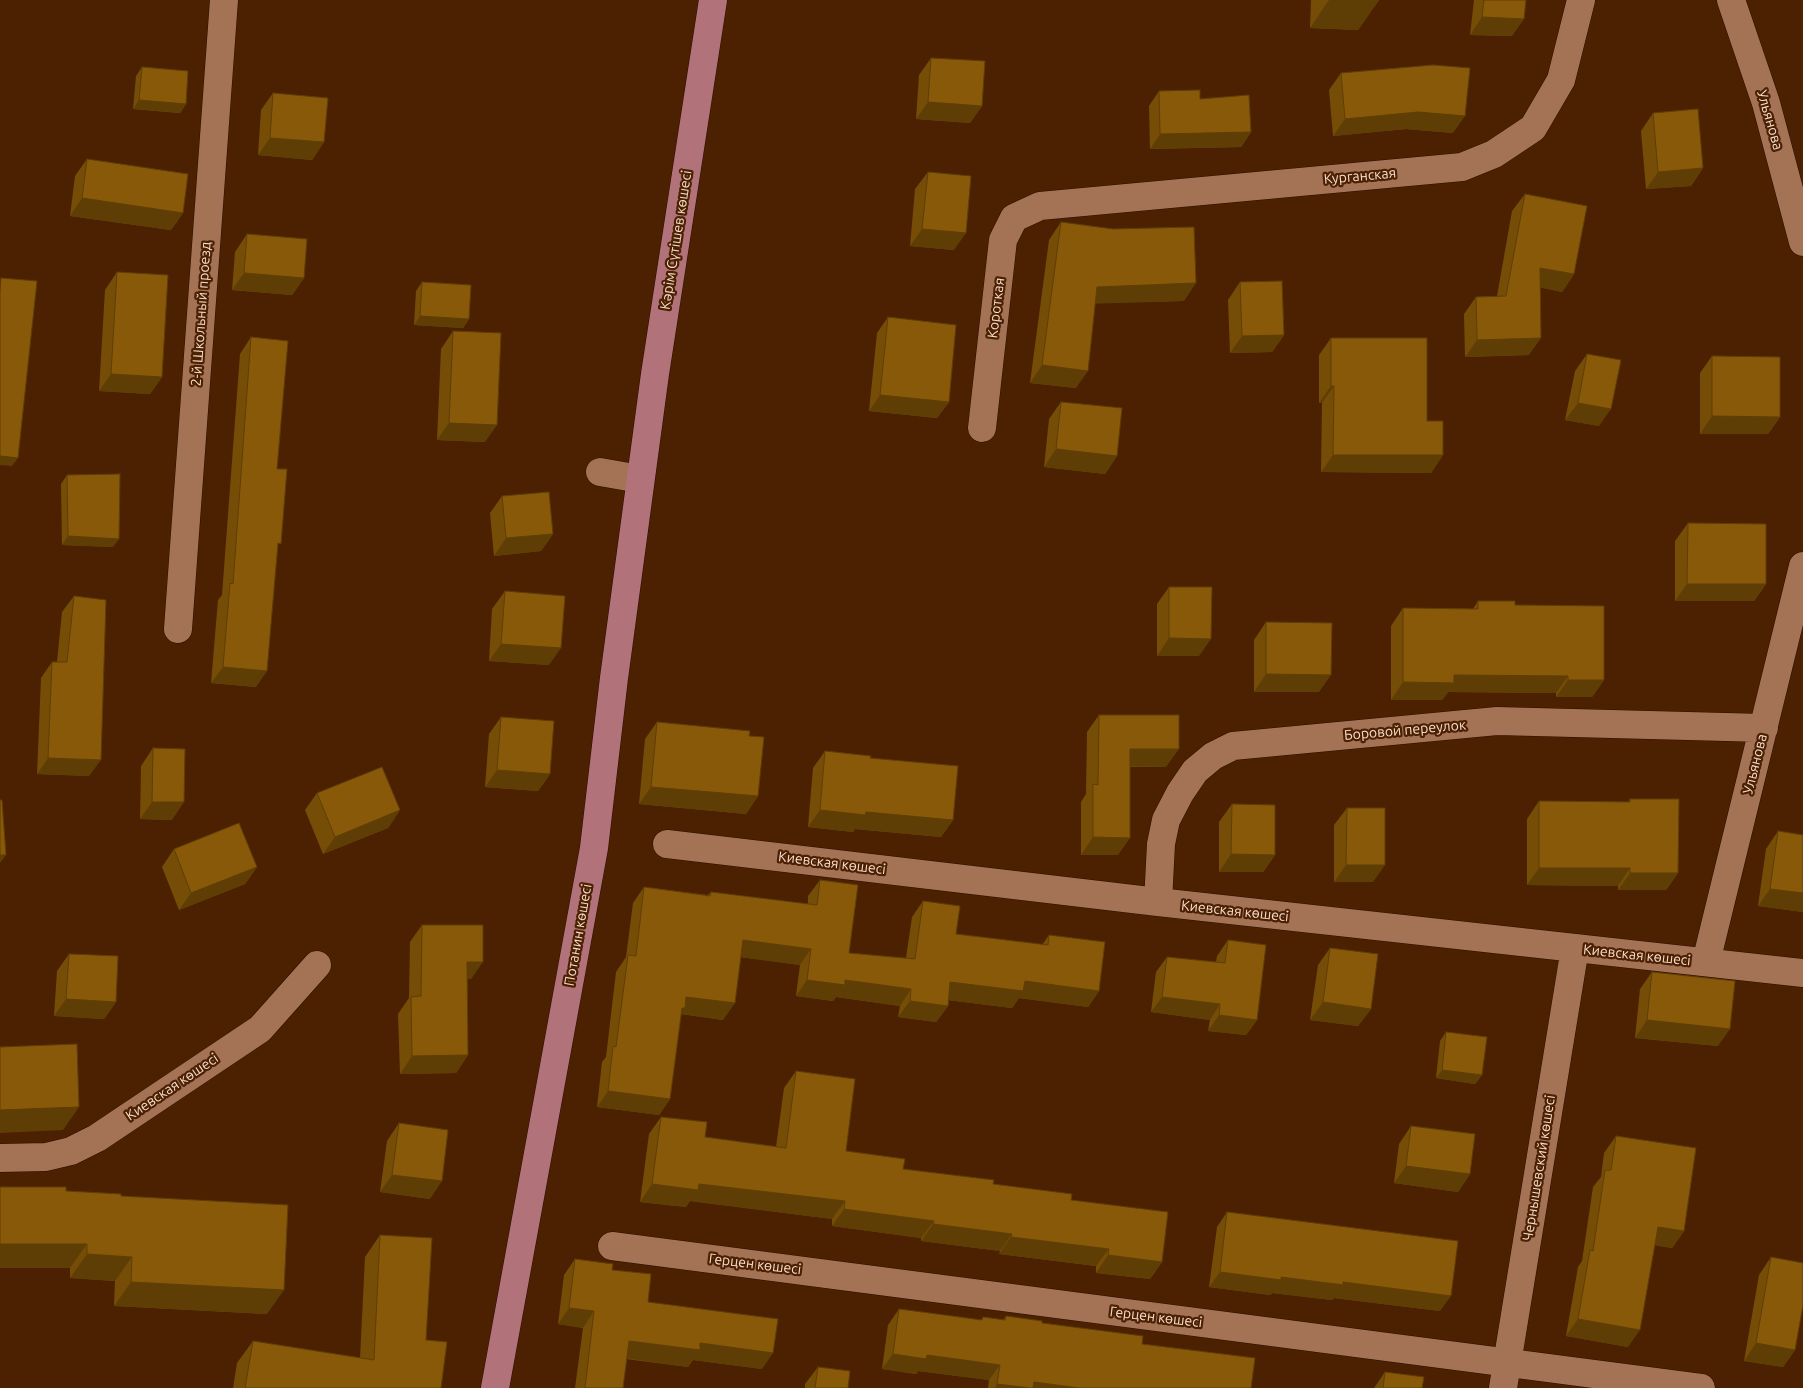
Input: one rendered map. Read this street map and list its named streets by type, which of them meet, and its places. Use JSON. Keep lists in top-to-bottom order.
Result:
{
  "streets": {
    "main road": ["Кәрім Сүтішев көшесі", "Потанин көшесі"],
    "street": [
      "Ульянова",
      "Курганская",
      "Короткая",
      "2-й Школьный проезд",
      "Боровой переулок",
      "Киевская көшесі",
      "Чернышевский көшесі",
      "Герцен көшесі"
    ]
  },
  "crossings": [
    ["Ульянова", "Боровой переулок"],
    ["Ульянова", "Киевская көшесі"],
    ["Курганская", "Короткая"],
    ["Кәрім Сүтішев көшесі", "Потанин көшесі"],
    ["Боровой переулок", "Киевская көшесі"],
    ["Киевская көшесі", "Чернышевский көшесі"],
    ["Чернышевский көшесі", "Герцен көшесі"]
  ]
}
